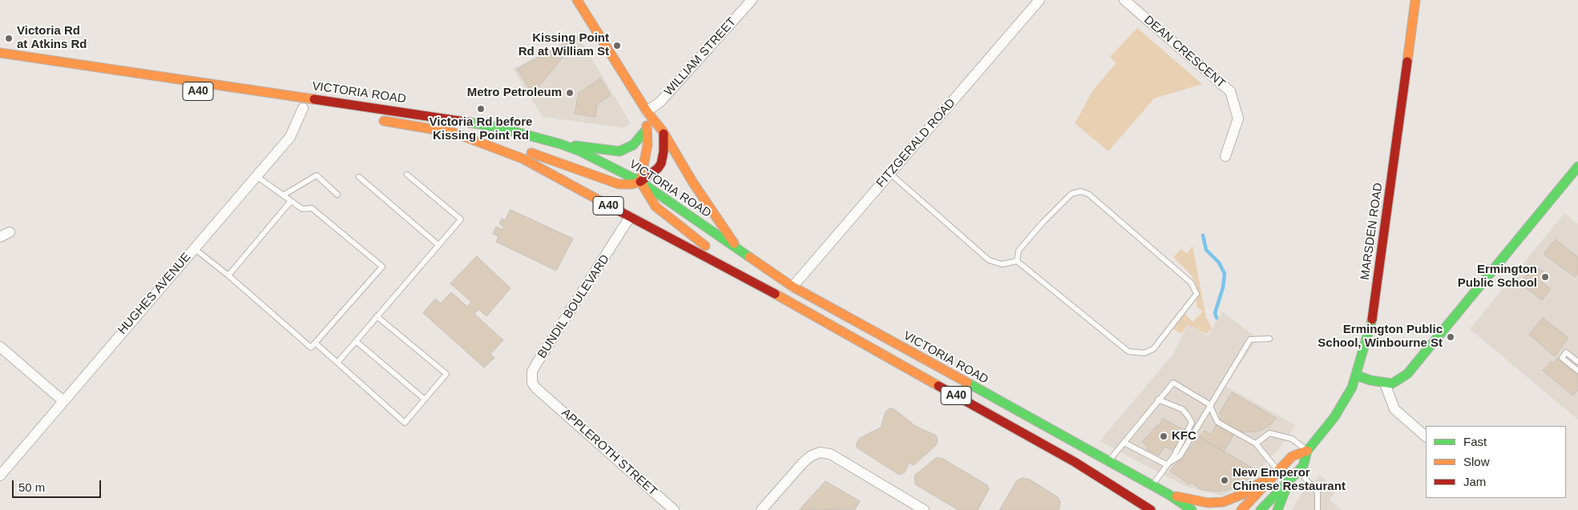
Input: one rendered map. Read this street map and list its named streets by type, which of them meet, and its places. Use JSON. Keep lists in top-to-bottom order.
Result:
{
  "streets": {
    "main road": ["A40", "VICTORIA ROAD", "MARSDEN ROAD"],
    "street": [
      "DEAN CRESCENT",
      "WILLIAM STREET",
      "FITZGERALD ROAD",
      "HUGHES AVENUE",
      "BUNDIL BOULEVARD",
      "APPLEROTH STREET"
    ]
  },
  "crossings": [
    ["VICTORIA ROAD", "FITZGERALD ROAD"],
    ["VICTORIA ROAD", "BUNDIL BOULEVARD"],
    ["BUNDIL BOULEVARD", "APPLEROTH STREET"]
  ],
  "places": [
    "Victoria Rd at Atkins Rd",
    "Kissing Point Rd at William St",
    "Metro Petroleum",
    "Victoria Rd before Kissing Point Rd",
    "Ermington Public School",
    "Ermington Public School, Winbourne St",
    "KFC",
    "New Emperor Chinese Restaurant"
  ],
  "legend": ["Fast", "Slow", "Jam"],
  "scale_bar": "50 m"
}
